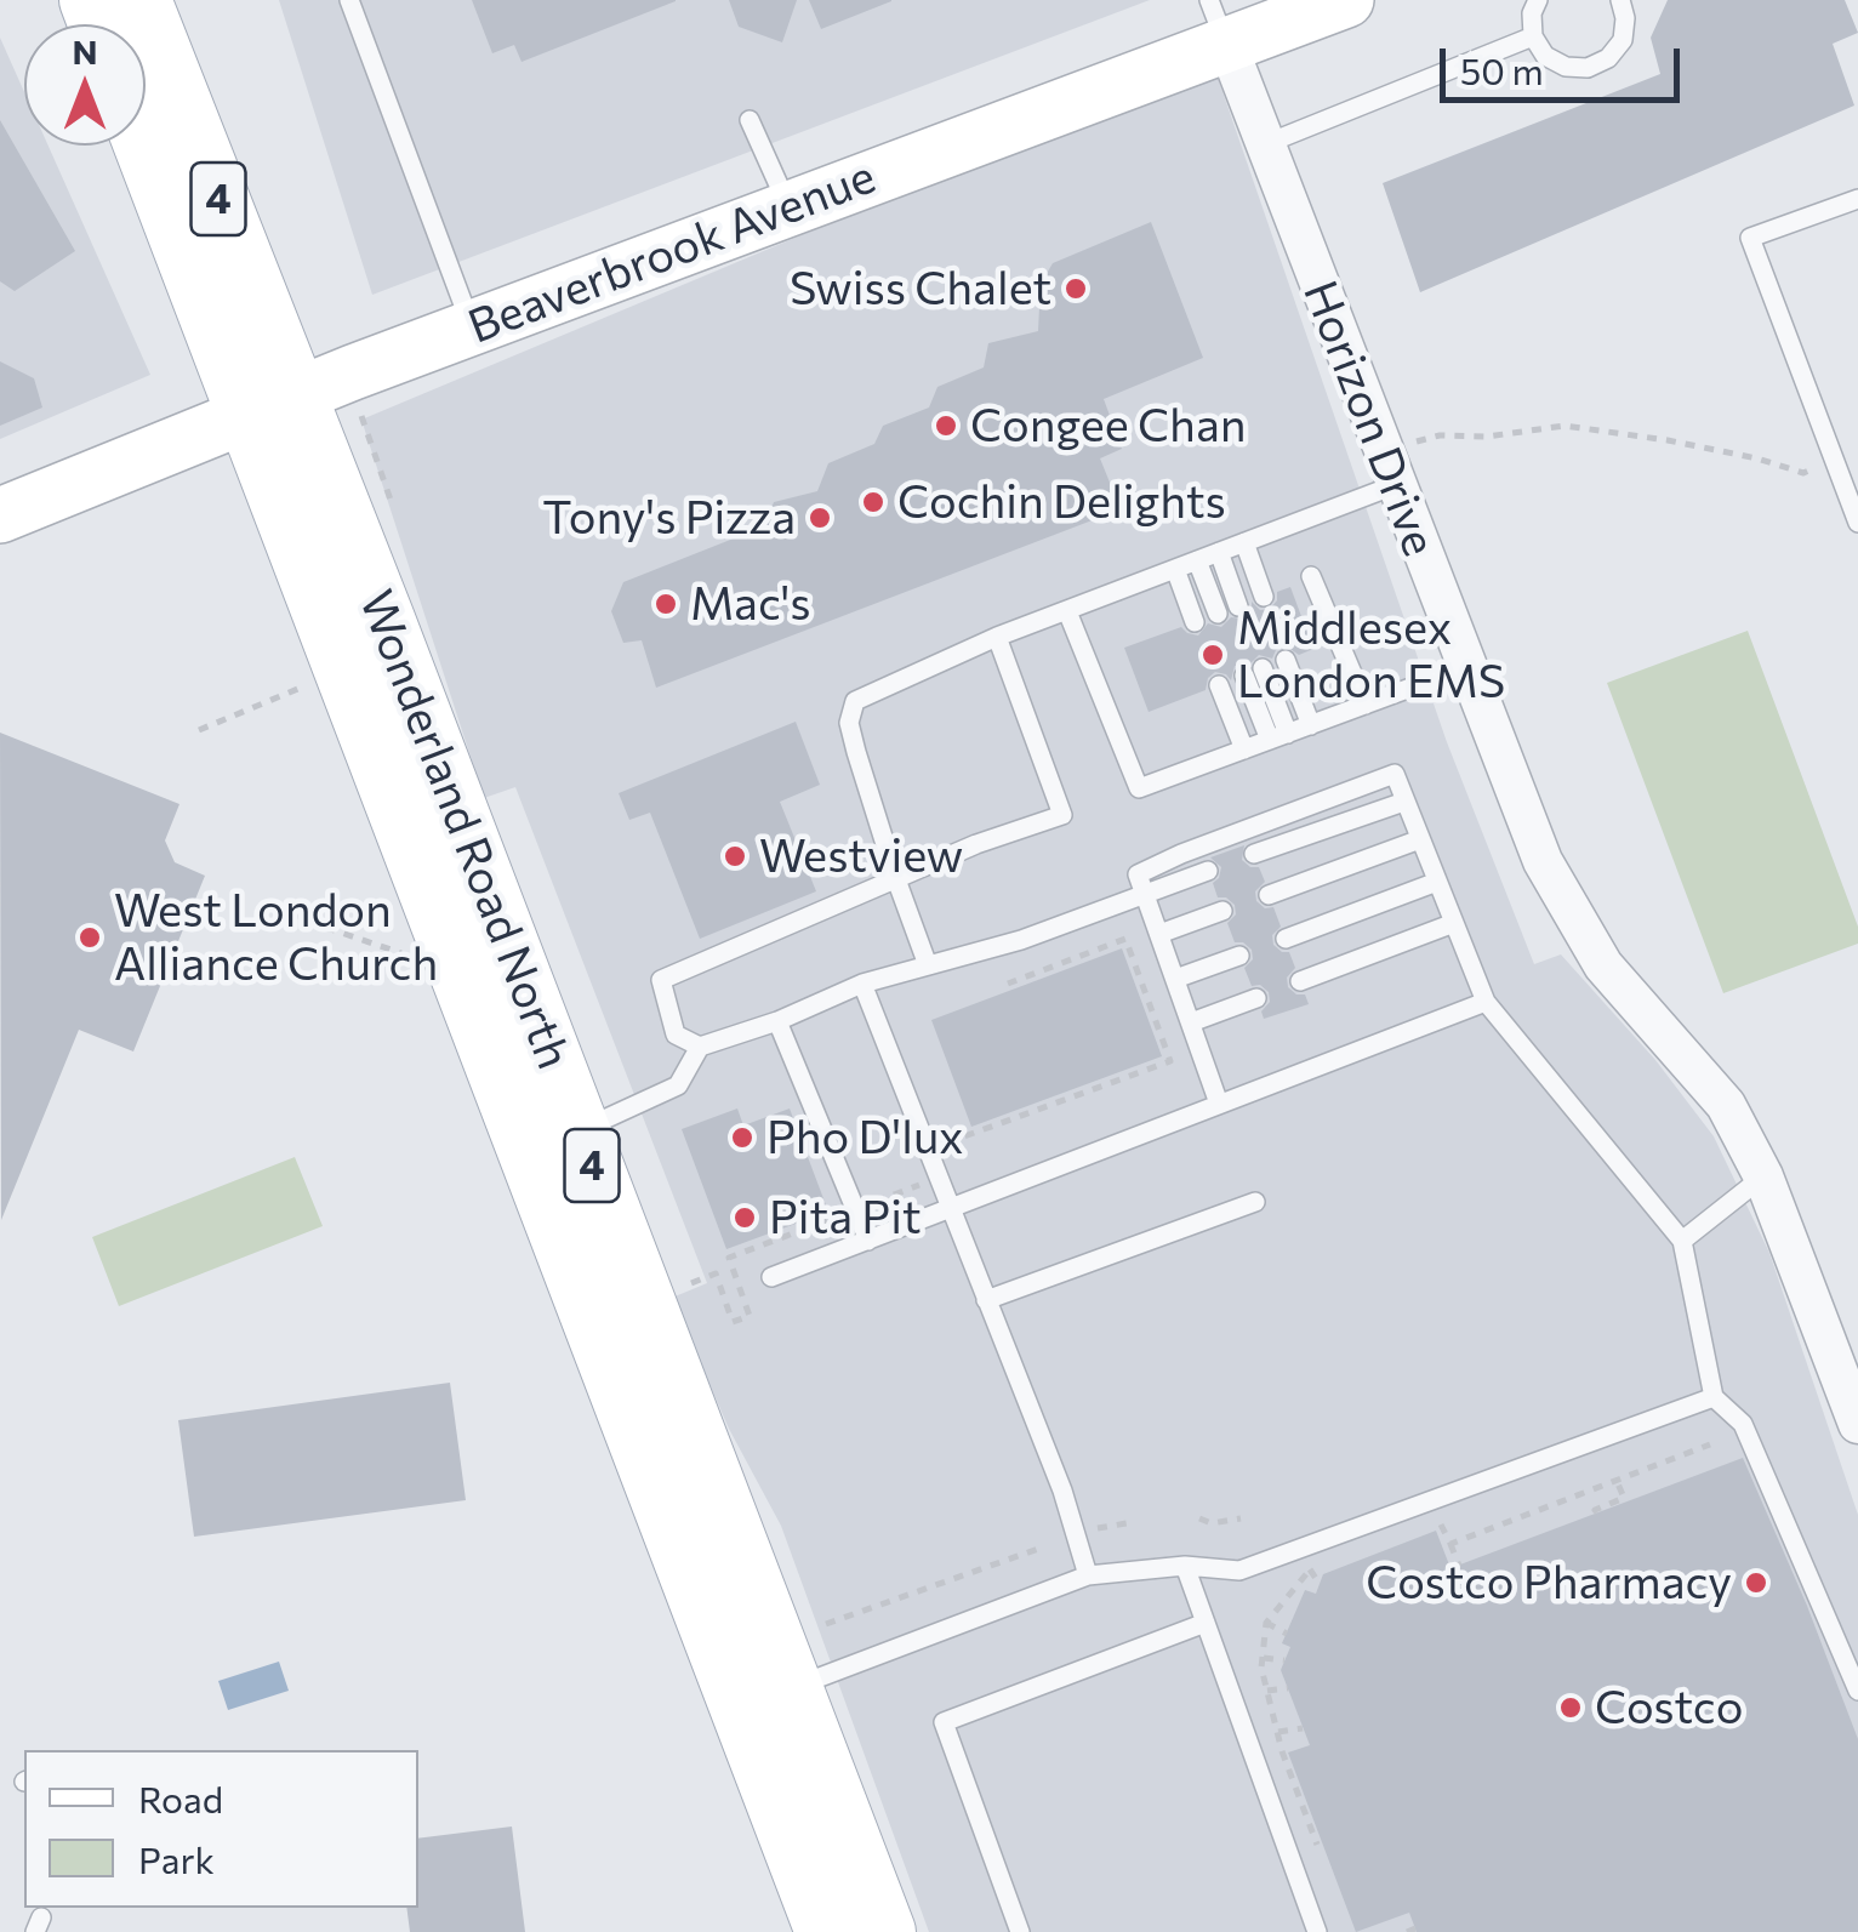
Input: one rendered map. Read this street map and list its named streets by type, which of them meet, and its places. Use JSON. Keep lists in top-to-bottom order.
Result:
{
  "streets": {
    "main road": ["4", "Wonderland Road North"],
    "street": ["Beaverbrook Avenue", "Horizon Drive"]
  },
  "crossings": [
    ["Beaverbrook Avenue", "Horizon Drive"],
    ["Beaverbrook Avenue", "Wonderland Road North"]
  ],
  "places": [
    "Swiss Chalet",
    "Congee Chan",
    "Cochin Delights",
    "Tony's Pizza",
    "Mac's",
    "Middlesex London EMS",
    "Westview",
    "West London Alliance Church",
    "Pho D'lux",
    "Pita Pit",
    "Costco Pharmacy",
    "Costco"
  ],
  "legend": ["Road", "Park"],
  "scale_bar": "50 m",
  "north": "top"
}
